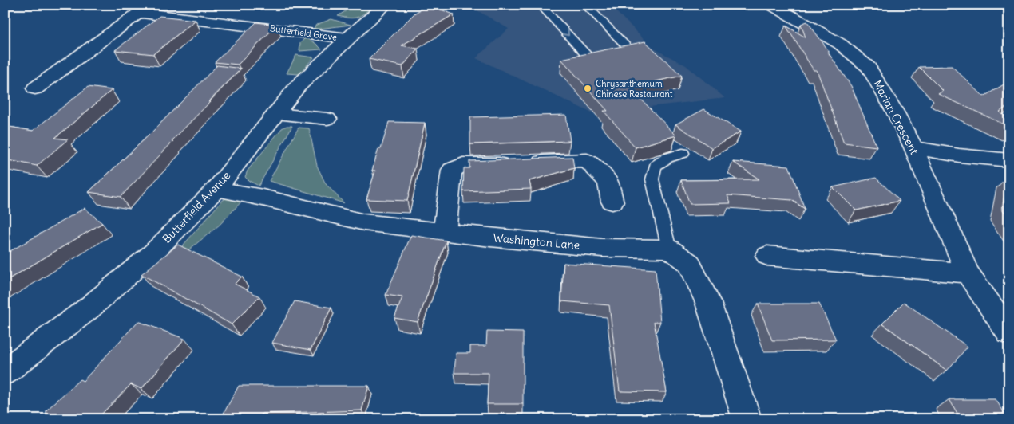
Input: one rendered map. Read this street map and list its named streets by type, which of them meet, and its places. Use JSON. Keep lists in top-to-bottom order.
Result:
{
  "streets": {
    "street": [
      "Butterfield Grove",
      "Marian Crescent",
      "Butterfield Avenue",
      "Washington Lane"
    ]
  },
  "crossings": [
    ["Butterfield Grove", "Butterfield Avenue"],
    ["Butterfield Avenue", "Washington Lane"]
  ],
  "places": ["Chrysanthemum Chinese Restaurant"]
}
